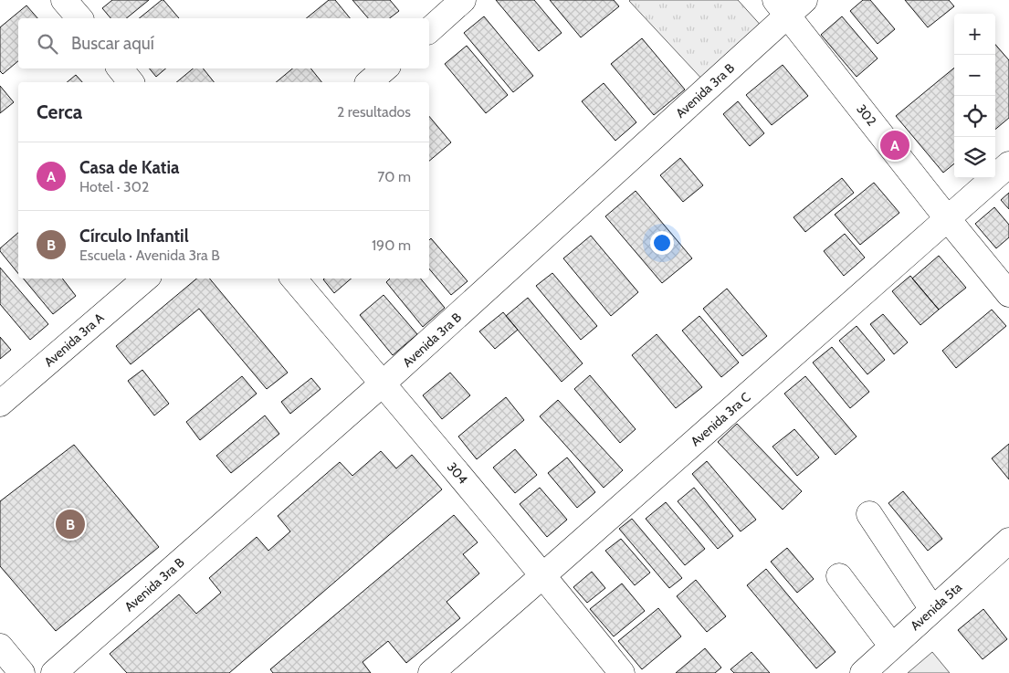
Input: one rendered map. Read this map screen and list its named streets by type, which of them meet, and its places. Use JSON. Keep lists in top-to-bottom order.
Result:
{
  "streets": {
    "street": [
      "Avenida 3ra B",
      "302",
      "Avenida 3ra A",
      "Avenida 3ra C",
      "304",
      "Avenida 5ta"
    ]
  },
  "crossings": [
    ["Avenida 3ra B", "302"],
    ["Avenida 3ra B", "304"],
    ["302", "Avenida 3ra C"],
    ["Avenida 3ra C", "304"]
  ],
  "page": {
    "map_buttons": ["+", "−"],
    "search": "Buscar aquí",
    "heading": ["Cerca", "2 resultados"],
    "pins": ["A", "B"],
    "list": [
      {
        "mark": "A",
        "name": "Casa de Katia",
        "note": "Hotel · 302",
        "value": "70 m"
      },
      {
        "mark": "B",
        "name": "Círculo Infantil",
        "note": "Escuela · Avenida 3ra B",
        "value": "190 m"
      }
    ]
  }
}
